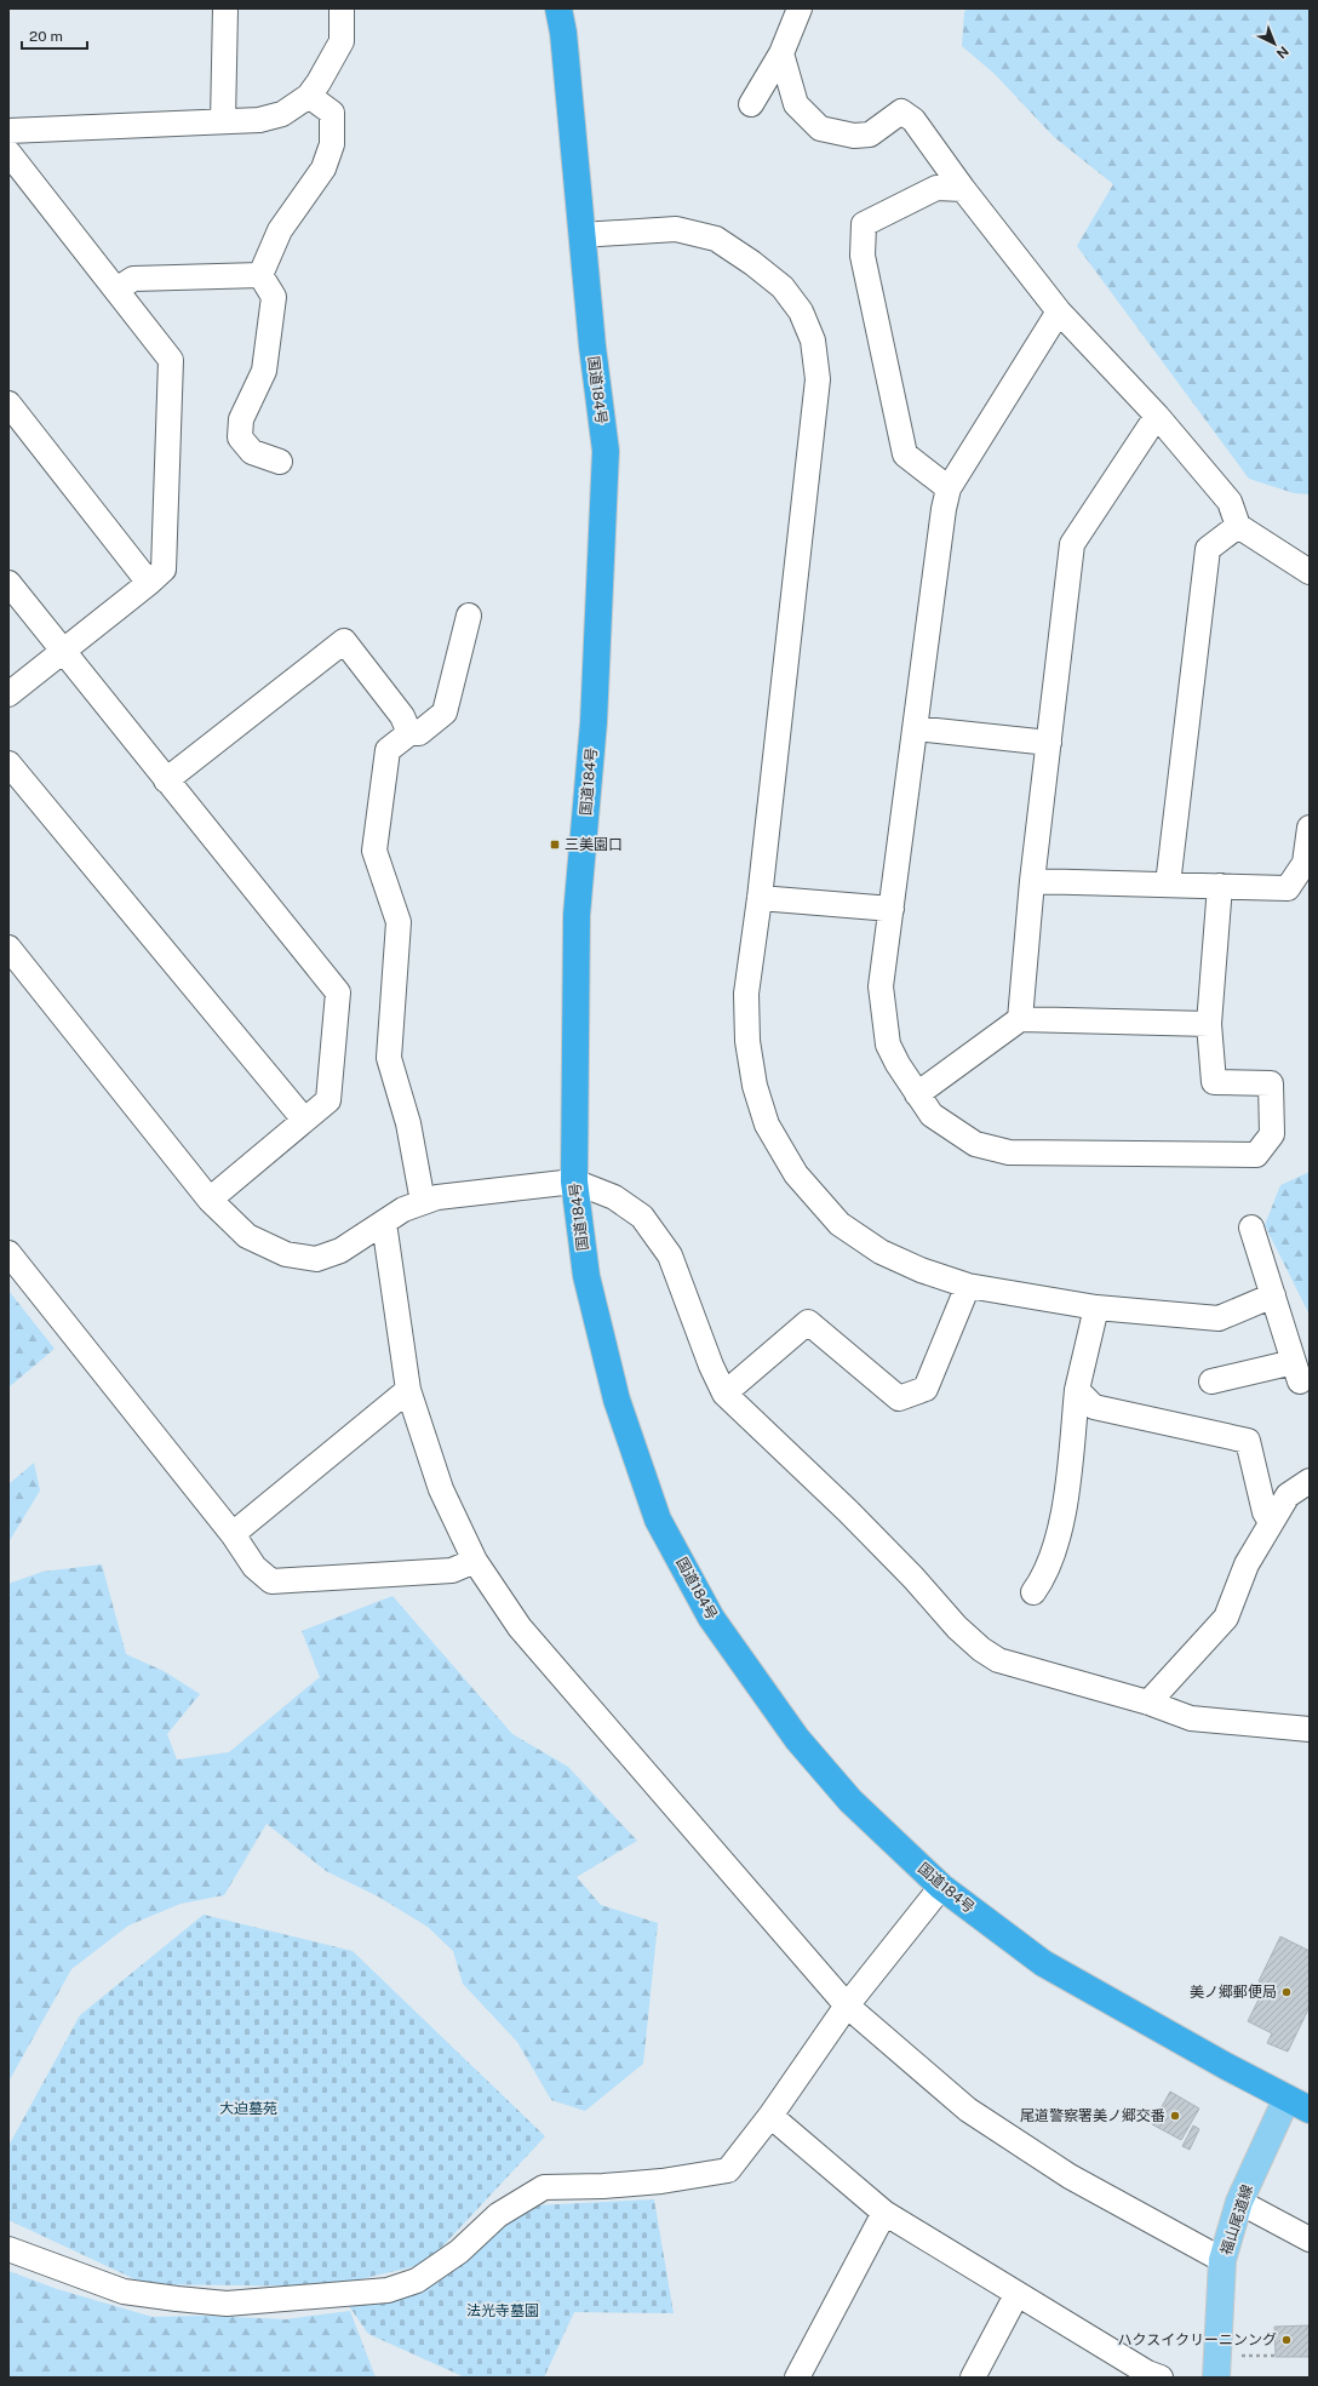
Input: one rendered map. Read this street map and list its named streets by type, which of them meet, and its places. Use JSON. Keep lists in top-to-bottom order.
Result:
{
  "streets": {
    "highway": ["国道184号"],
    "main road": ["福山尾道線"]
  },
  "crossings": [
    ["国道184号", "福山尾道線"]
  ],
  "parks": ["大迫墓苑", "法光寺墓園"],
  "places": {
    "transit": ["三美園口"],
    "other": ["美ノ郷郵便局", "尾道警察署美ノ郷交番", "ハクスイクリーニンング"]
  },
  "scale_bar": "20 m",
  "north": "bottom right"
}
